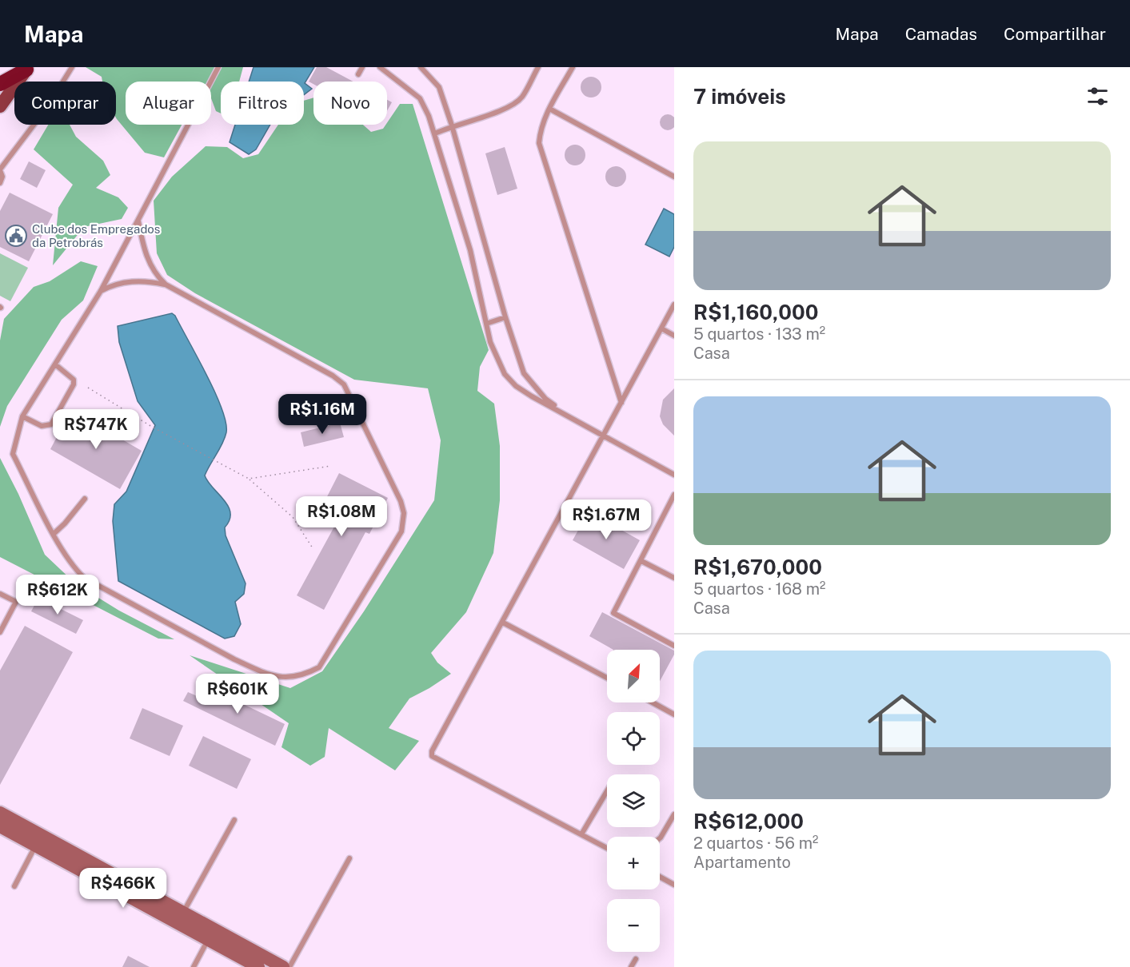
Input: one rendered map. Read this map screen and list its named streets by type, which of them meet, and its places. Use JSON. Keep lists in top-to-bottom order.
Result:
{
  "places": {
    "public building": ["Clube dos Empregados da Petrobrás"]
  },
  "north": "top right",
  "page": {
    "header": "Mapa",
    "nav": ["Mapa", "Camadas", "Compartilhar"],
    "heading": "7 imóveis",
    "chip": [
      "Comprar",
      "Alugar",
      "Filtros",
      "Novo"
    ],
    "list": [
      {
        "name": "R$1,160,000",
        "note": "5 quartos · 133 m² · Casa"
      },
      {
        "name": "R$1,670,000",
        "note": "5 quartos · 168 m² · Casa"
      },
      {
        "name": "R$612,000",
        "note": "2 quartos · 56 m² · Apartamento"
      }
    ],
    "price": [
      "R$1.16M",
      "R$747K",
      "R$1.08M",
      "R$1.67M",
      "R$612K",
      "R$601K",
      "R$466K"
    ],
    "map_buttons": ["+", "−"]
  }
}
